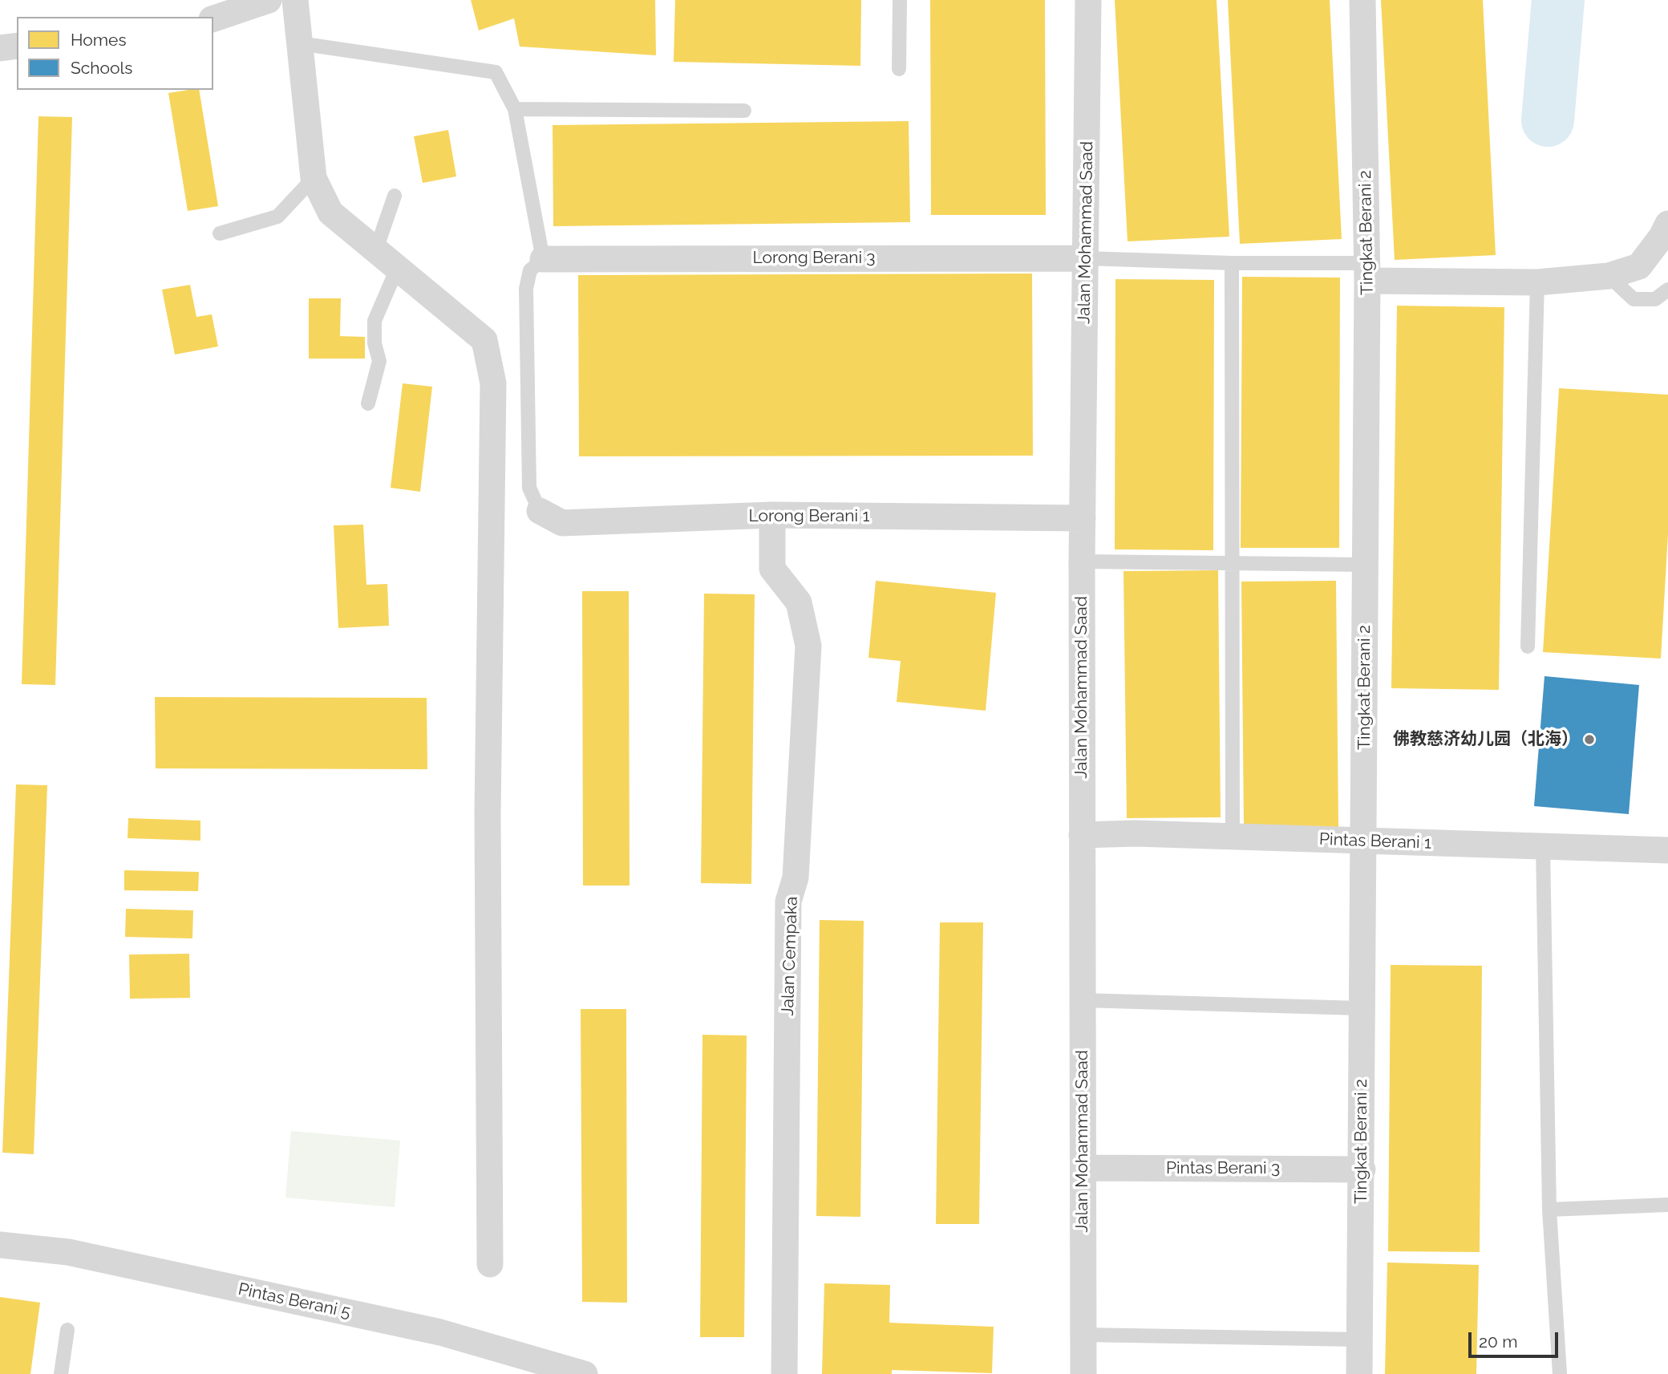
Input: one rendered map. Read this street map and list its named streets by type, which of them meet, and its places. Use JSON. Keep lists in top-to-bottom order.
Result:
{
  "streets": {
    "street": [
      "Jalan Mohammad Saad",
      "Tingkat Berani 2",
      "Lorong Berani 3",
      "Lorong Berani 1",
      "Pintas Berani 1",
      "Jalan Cempaka",
      "Pintas Berani 3",
      "Pintas Berani 5"
    ]
  },
  "crossings": [
    ["Jalan Mohammad Saad", "Lorong Berani 3"],
    ["Jalan Mohammad Saad", "Lorong Berani 1"],
    ["Jalan Mohammad Saad", "Pintas Berani 1"],
    ["Jalan Mohammad Saad", "Pintas Berani 3"],
    ["Tingkat Berani 2", "Pintas Berani 1"],
    ["Tingkat Berani 2", "Pintas Berani 3"],
    ["Lorong Berani 1", "Jalan Cempaka"]
  ],
  "places": ["佛教慈济幼儿园（北海）"],
  "legend": ["Homes", "Schools"],
  "scale_bar": "20 m"
}
